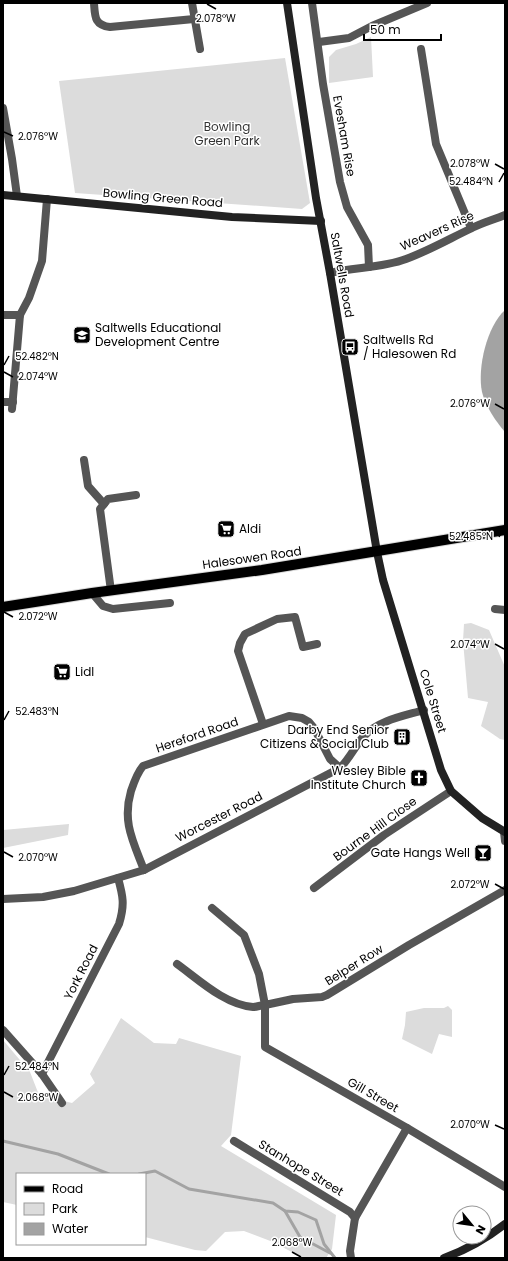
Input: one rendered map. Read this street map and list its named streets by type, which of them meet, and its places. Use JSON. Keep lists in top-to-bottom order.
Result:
{
  "streets": {
    "main road": ["Halesowen Road"],
    "street": [
      "Evesham Rise",
      "Bowling Green Road",
      "Weavers Rise",
      "Saltwells Road",
      "Cole Street",
      "Hereford Road",
      "Worcester Road",
      "Bourne Hill Close",
      "Belper Row",
      "York Road",
      "Gill Street",
      "Stanhope Street"
    ]
  },
  "crossings": [
    ["Evesham Rise", "Weavers Rise"],
    ["Bowling Green Road", "Saltwells Road"],
    ["Weavers Rise", "Saltwells Road"],
    ["Saltwells Road", "Halesowen Road"],
    ["Saltwells Road", "Cole Street"],
    ["Halesowen Road", "Cole Street"],
    ["Cole Street", "Worcester Road"],
    ["Cole Street", "Bourne Hill Close"],
    ["Hereford Road", "Worcester Road"],
    ["Worcester Road", "York Road"],
    ["Belper Row", "Gill Street"]
  ],
  "parks": ["Bowling Green Park"],
  "places": {
    "school or university": ["Saltwells Educational Development Centre"],
    "bus stop": ["Saltwells Rd / Halesowen Rd"],
    "supermarket": ["Aldi", "Lidl"],
    "building": ["Darby End Senior Citizens & Social Club"],
    "church": ["Wesley Bible Institute Church"],
    "bar": ["Gate Hangs Well"]
  },
  "legend": ["Road", "Park", "Water"],
  "scale_bar": "50 m",
  "north": "bottom right",
  "coordinates": [
    "2.078°W",
    "2.076°W",
    "52.484°N",
    "52.482°N",
    "2.074°W",
    "52.485°N",
    "2.072°W",
    "52.483°N",
    "2.070°W",
    "2.068°W"
  ]
}
